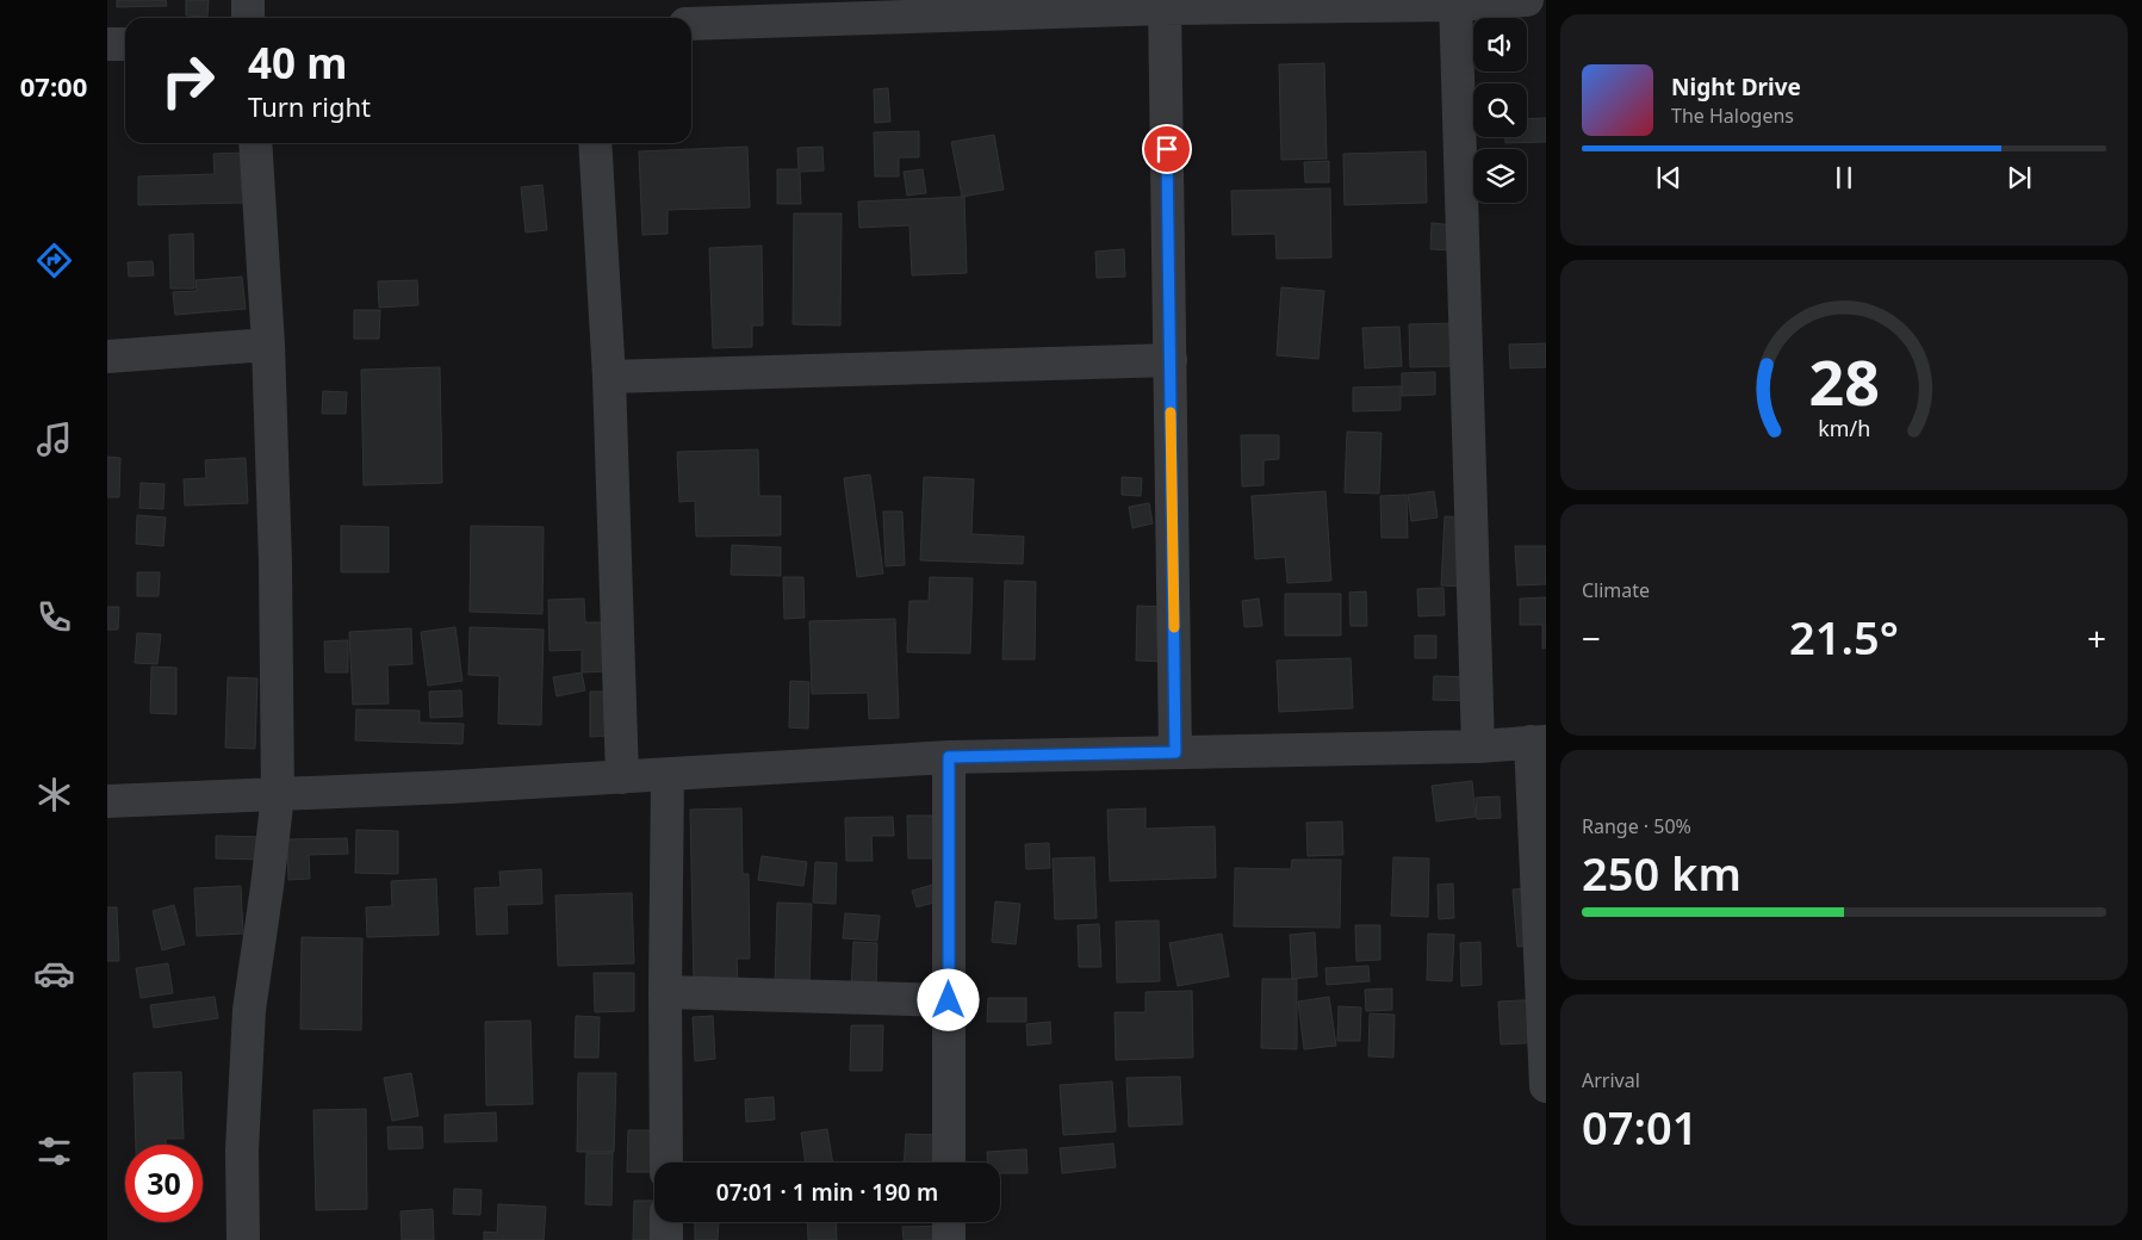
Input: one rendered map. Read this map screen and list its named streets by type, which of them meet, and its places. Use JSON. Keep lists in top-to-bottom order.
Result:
{
  "page": {
    "tabs": "07:00",
    "turn": ["40 m", "Turn right"],
    "song": ["Night Drive", "The Halogens"],
    "tile": [
      "Climate",
      ["Range · 50%", "250 km"],
      ["Arrival", "07:01"]
    ],
    "heat": ["−", "21.5°", "+"],
    "limit": "30",
    "trip": "07:01 · 1 min · 190 m",
    "gauge": ["28", "km/h"]
  }
}
